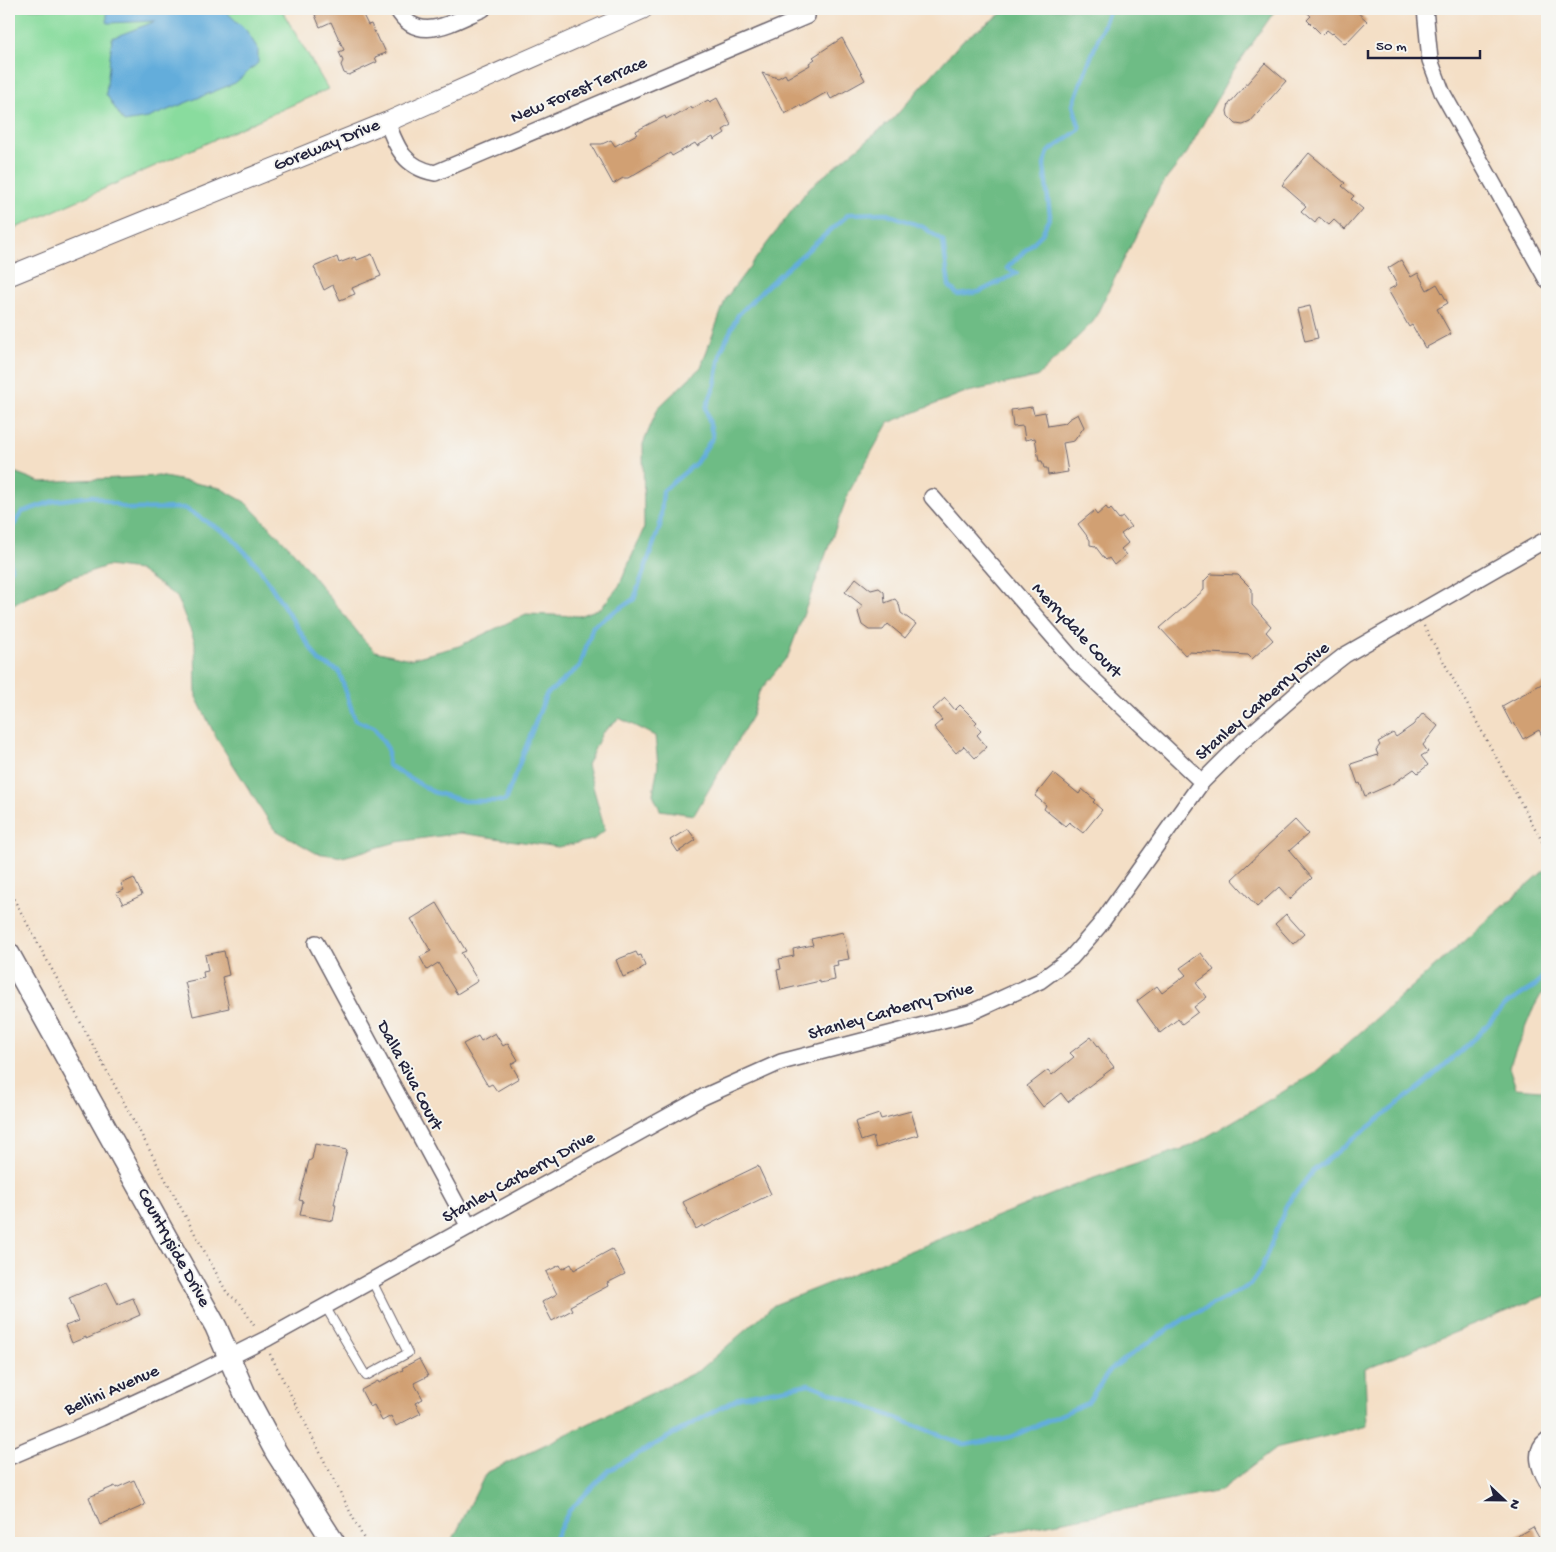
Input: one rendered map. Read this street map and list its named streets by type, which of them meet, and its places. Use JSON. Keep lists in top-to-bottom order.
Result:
{
  "streets": {
    "main road": ["Countryside Drive"],
    "street": [
      "New Forest Terrace",
      "Goreway Drive",
      "Merrydale Court",
      "Stanley Carberry Drive",
      "Dalla Riva Court",
      "Bellini Avenue"
    ]
  },
  "crossings": [
    ["New Forest Terrace", "Goreway Drive"],
    ["Merrydale Court", "Stanley Carberry Drive"],
    ["Stanley Carberry Drive", "Dalla Riva Court"],
    ["Stanley Carberry Drive", "Countryside Drive"],
    ["Stanley Carberry Drive", "Bellini Avenue"],
    ["Countryside Drive", "Bellini Avenue"]
  ],
  "scale_bar": "50 m",
  "north": "right"
}
